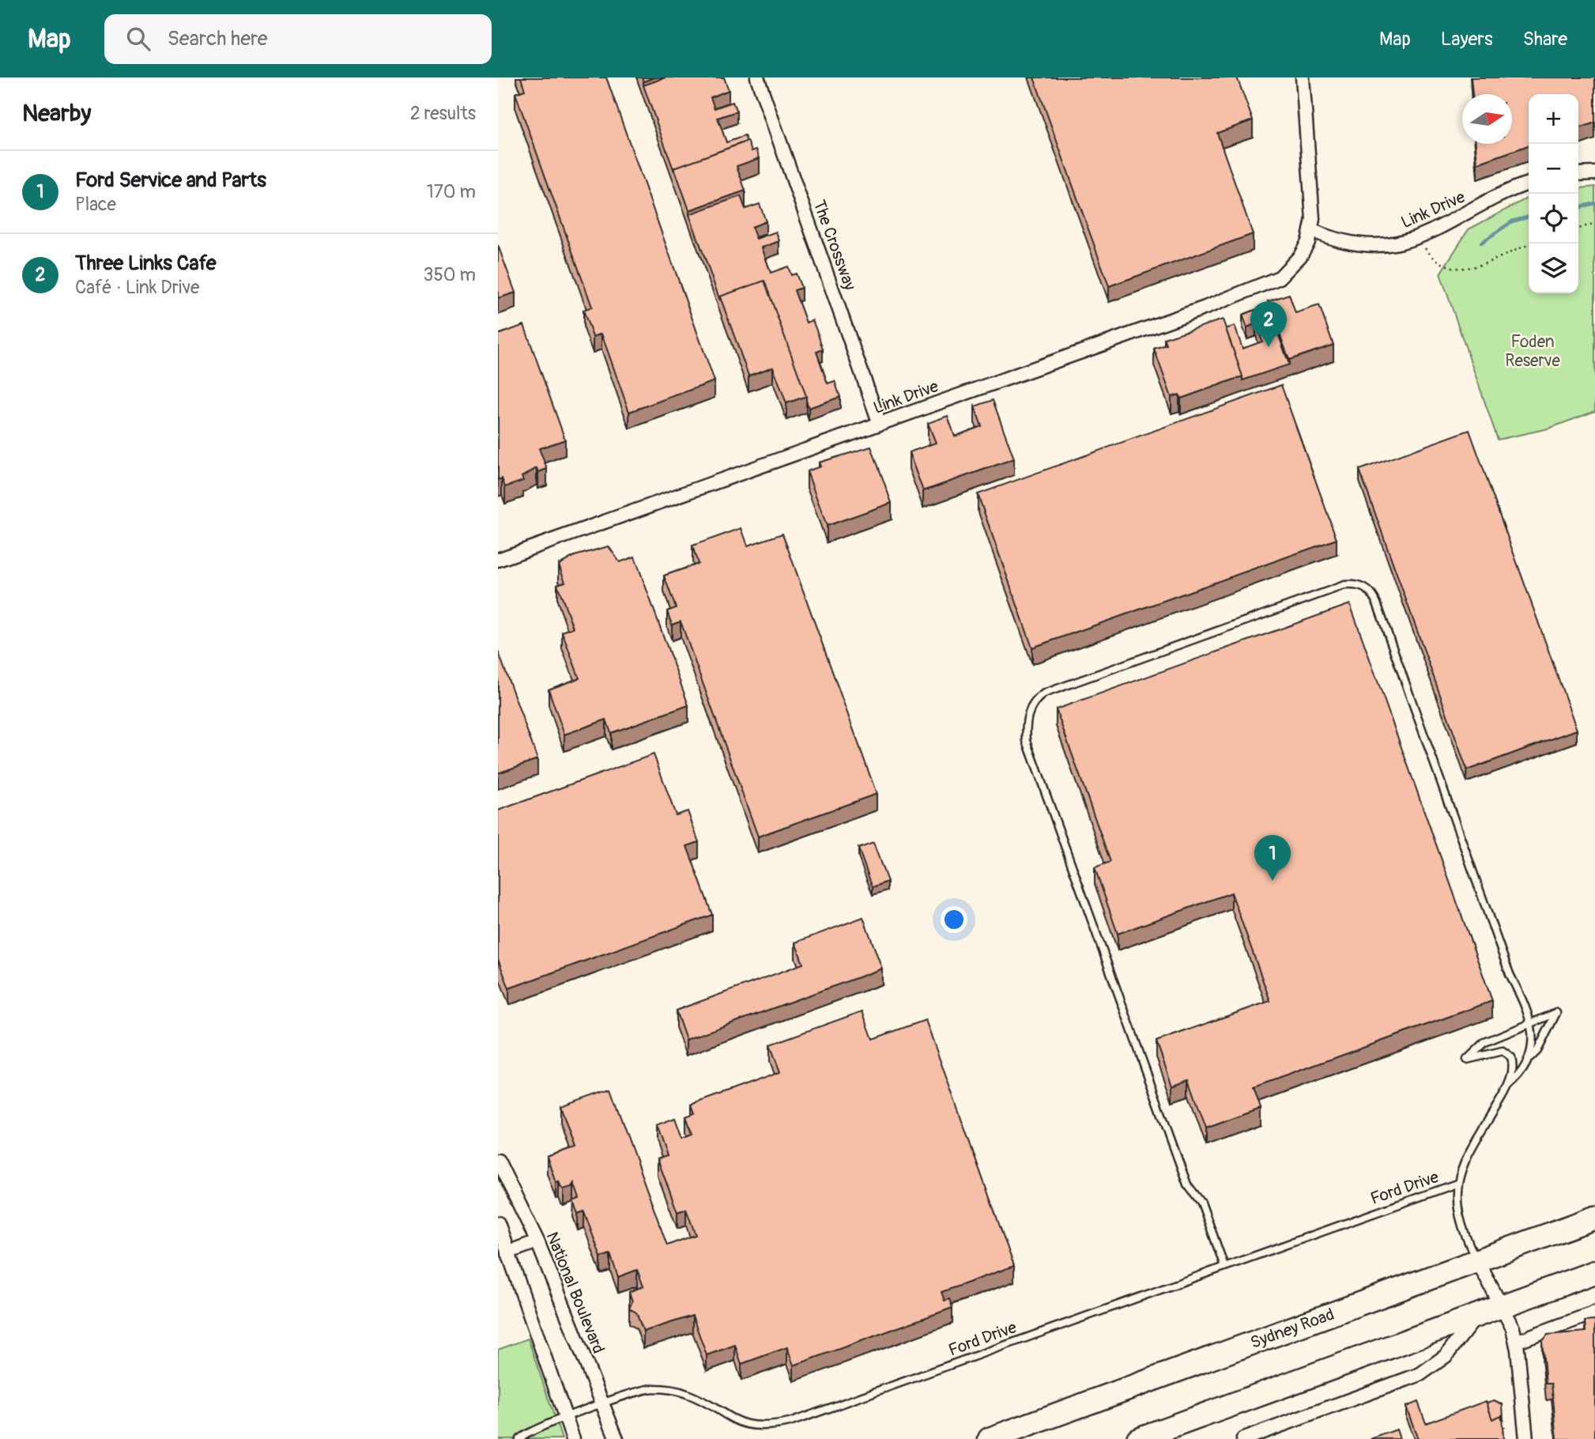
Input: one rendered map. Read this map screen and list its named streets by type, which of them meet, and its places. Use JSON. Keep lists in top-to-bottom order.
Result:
{
  "streets": {
    "highway": ["Sydney Road"],
    "street": ["Link Drive", "The Crossway", "National Boulevard"],
    "lane": ["Ford Drive"]
  },
  "crossings": [
    ["Link Drive", "The Crossway"],
    ["Ford Drive", "National Boulevard"]
  ],
  "parks": ["Foden Reserve"],
  "north": "right",
  "page": {
    "header": "Map",
    "search": "Search here",
    "nav": ["Map", "Layers", "Share"],
    "heading": ["Nearby", "2 results"],
    "map_buttons": ["+", "−"],
    "list": [
      {
        "mark": "1",
        "name": "Ford Service and Parts",
        "note": "Place",
        "value": "170 m"
      },
      {
        "mark": "2",
        "name": "Three Links Cafe",
        "note": "Café · Link Drive",
        "value": "350 m"
      }
    ],
    "pins": ["2", "1"]
  }
}
